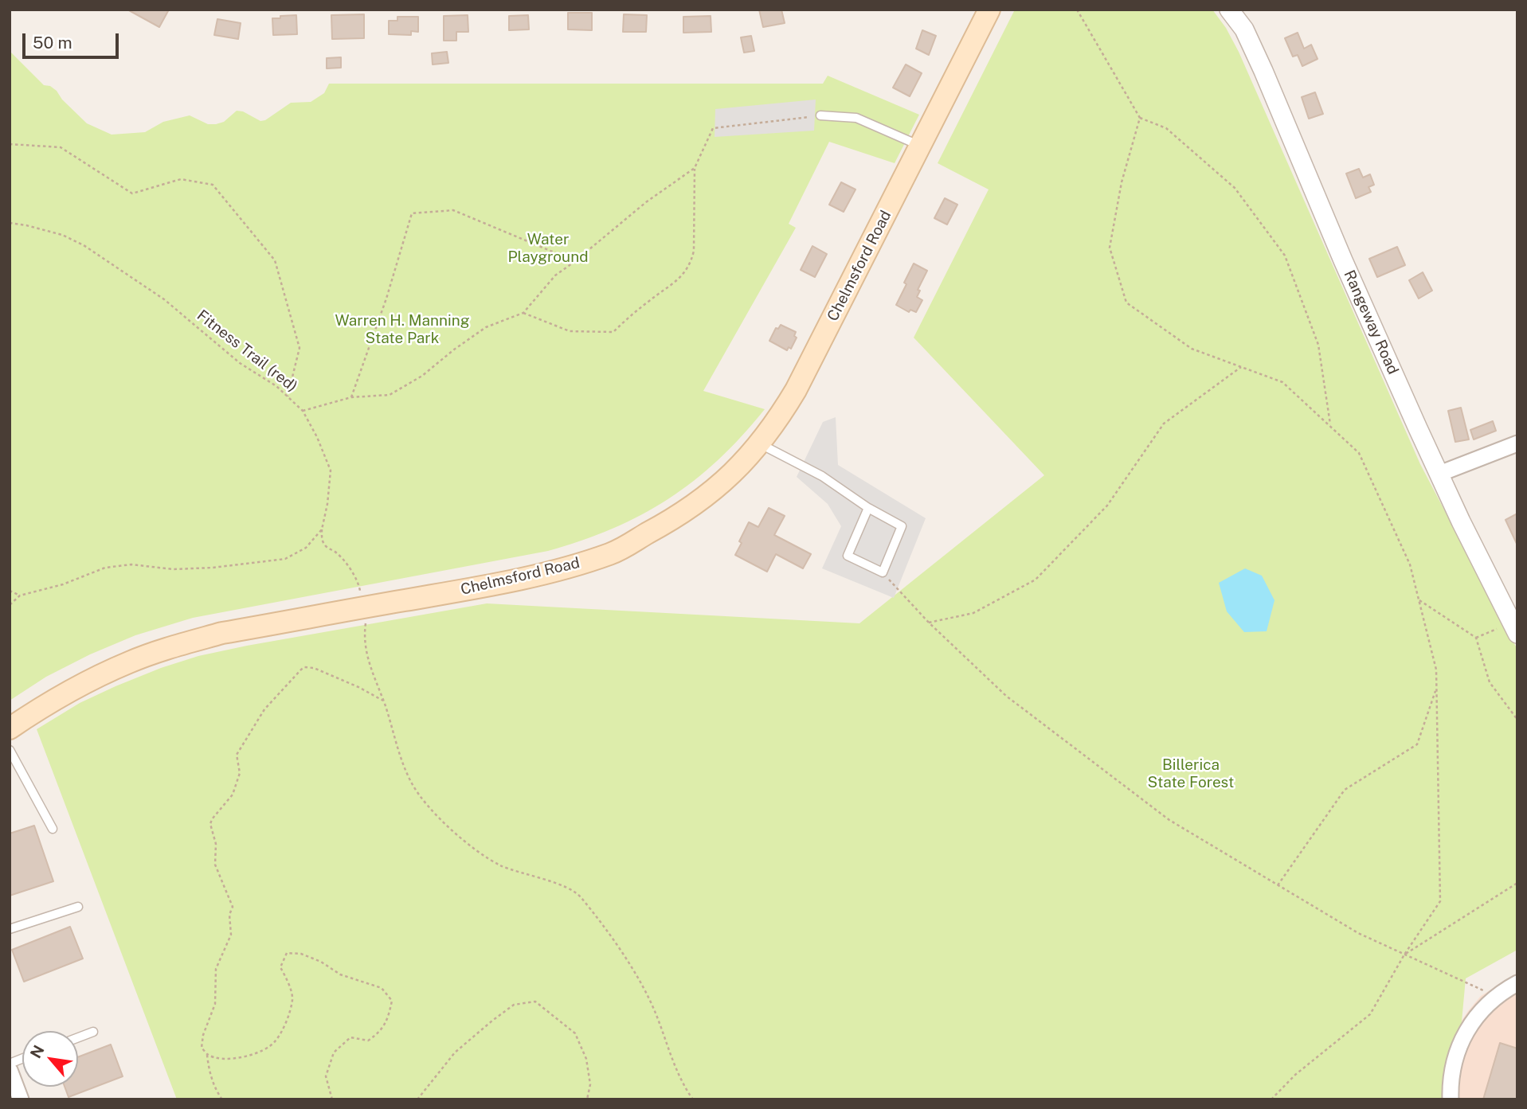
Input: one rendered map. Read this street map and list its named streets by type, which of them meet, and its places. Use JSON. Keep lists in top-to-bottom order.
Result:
{
  "streets": {
    "main road": ["Chelmsford Road"],
    "street": ["Rangeway Road"],
    "path": ["Fitness Trail (red)"]
  },
  "parks": ["Water Playground", "Warren H. Manning State Park", "Billerica State Forest"],
  "scale_bar": "50 m",
  "north": "top left"
}
